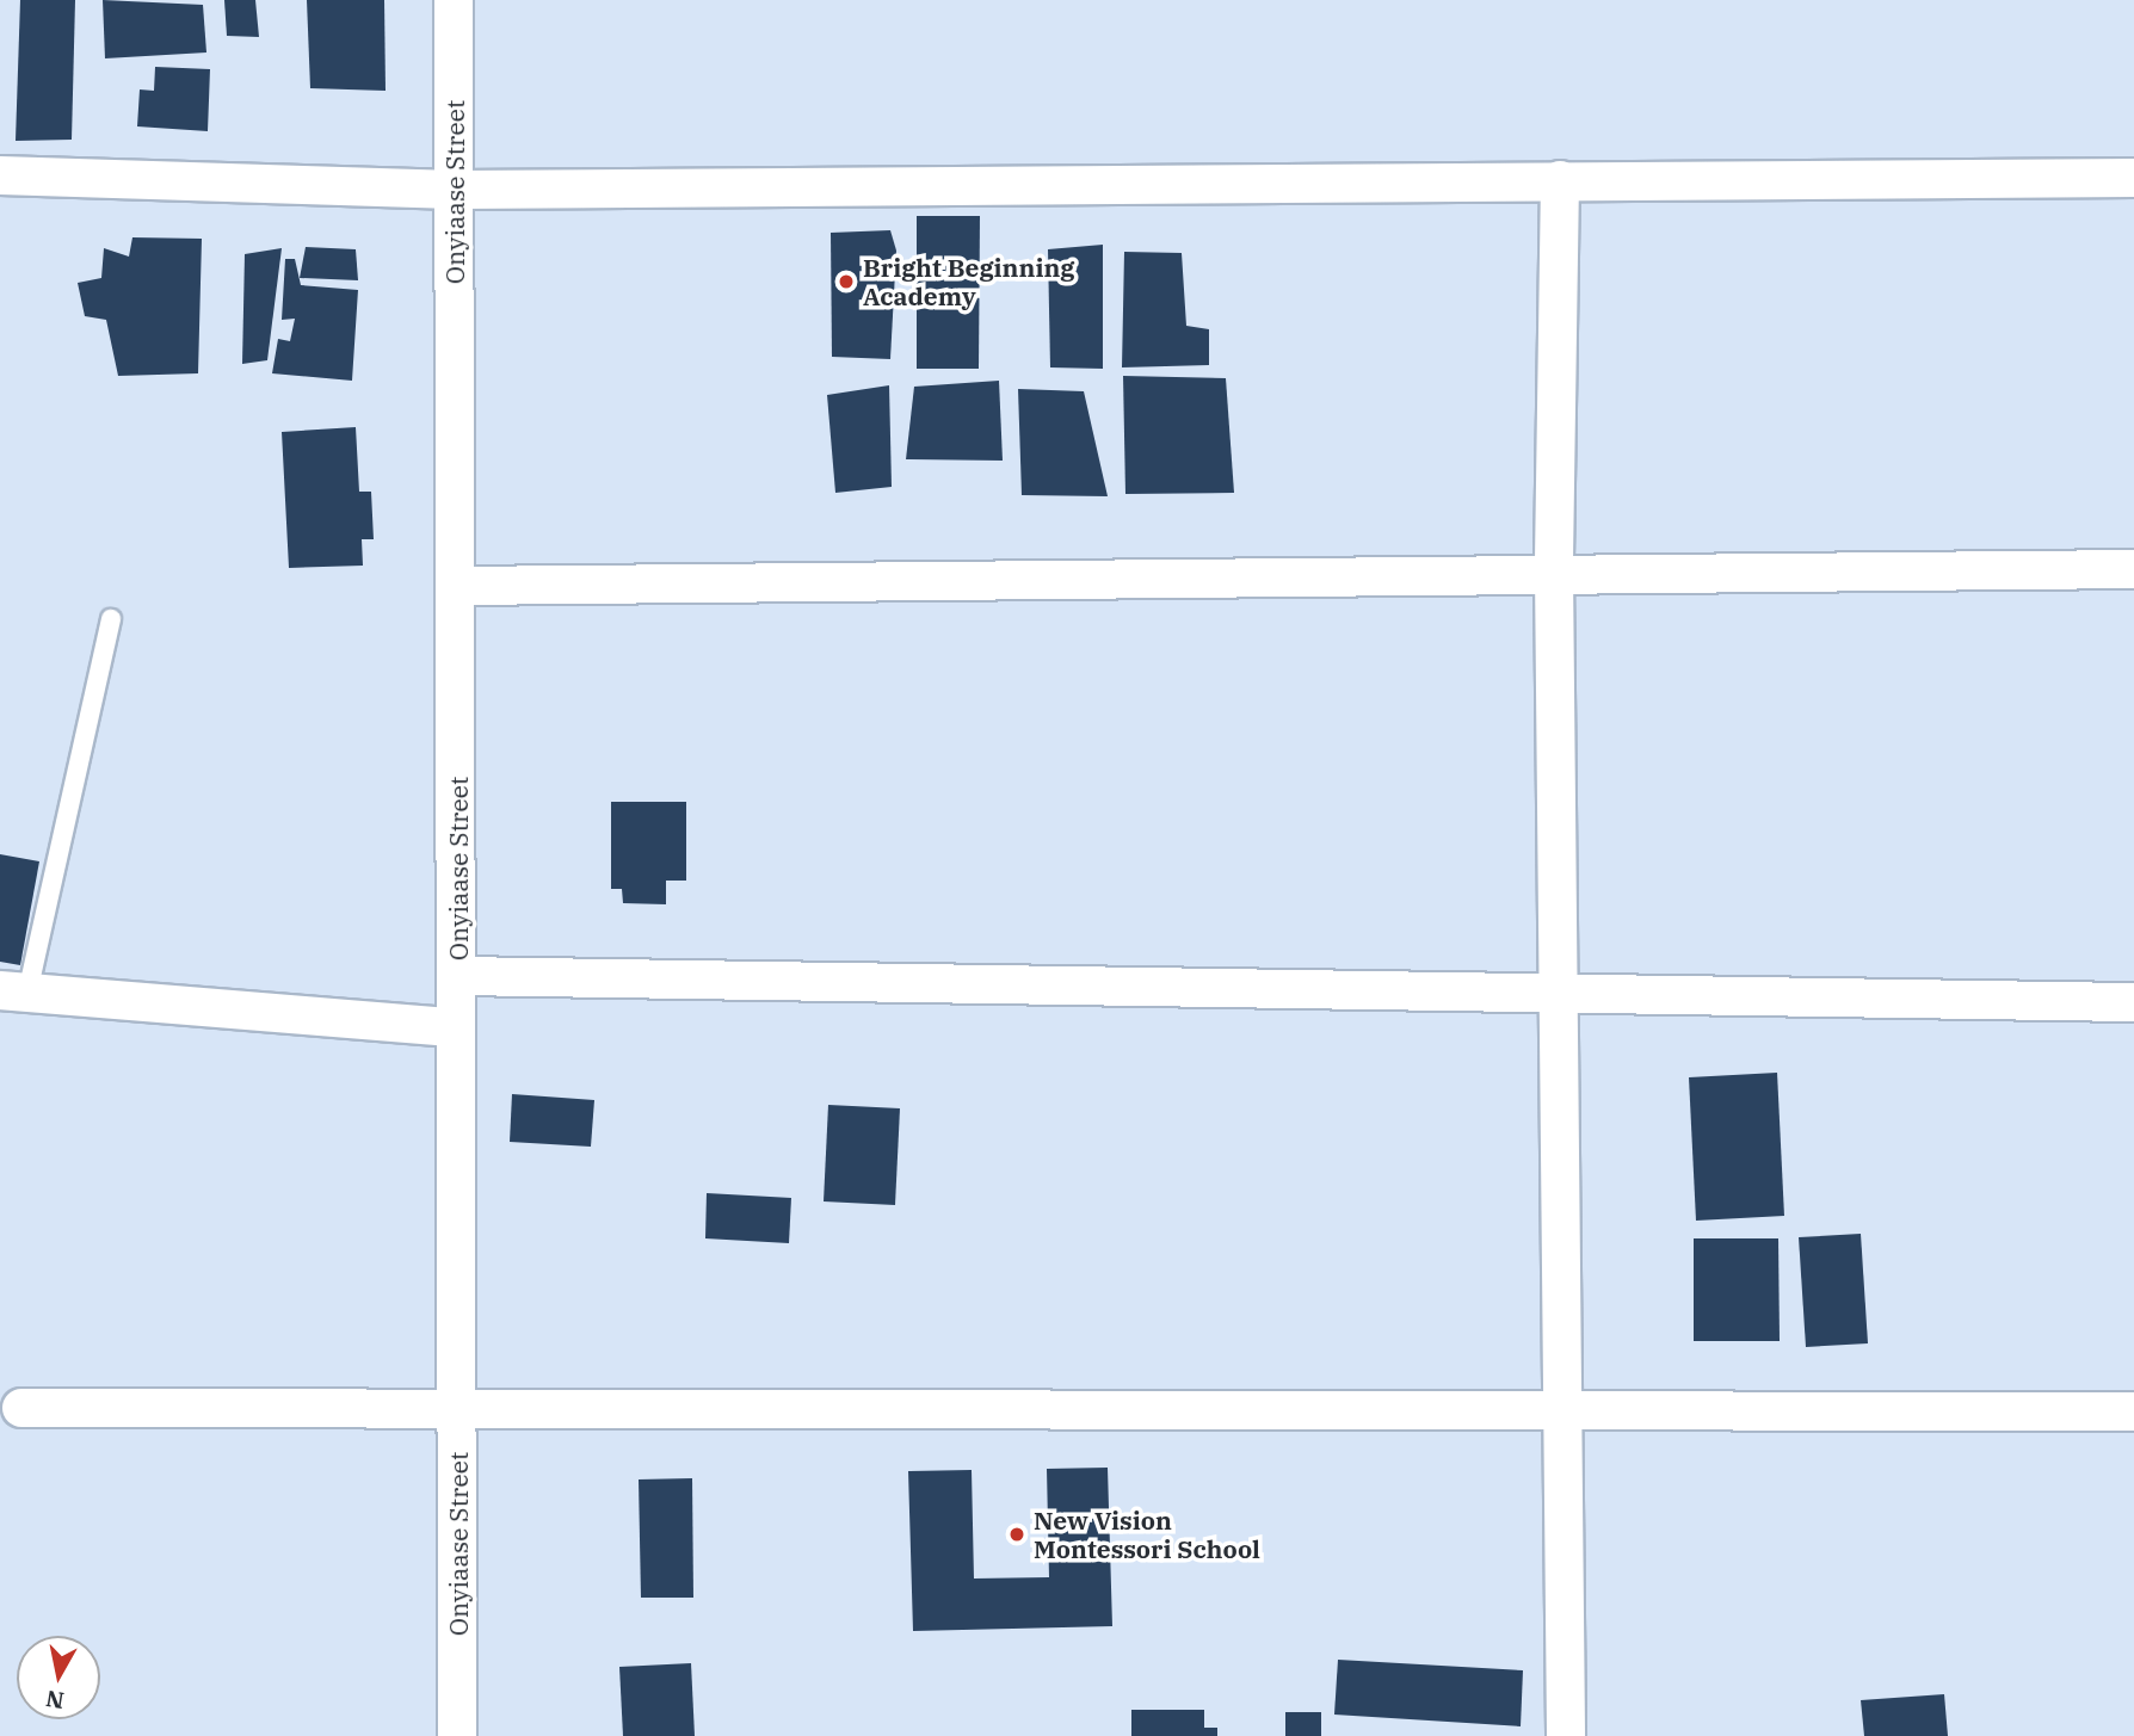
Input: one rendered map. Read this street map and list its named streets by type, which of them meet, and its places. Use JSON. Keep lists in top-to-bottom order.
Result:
{
  "streets": {
    "street": ["Onyiaase Street"]
  },
  "places": ["Bright Beginning Academy", "New Vision Montessori School"],
  "north": "bottom"
}
